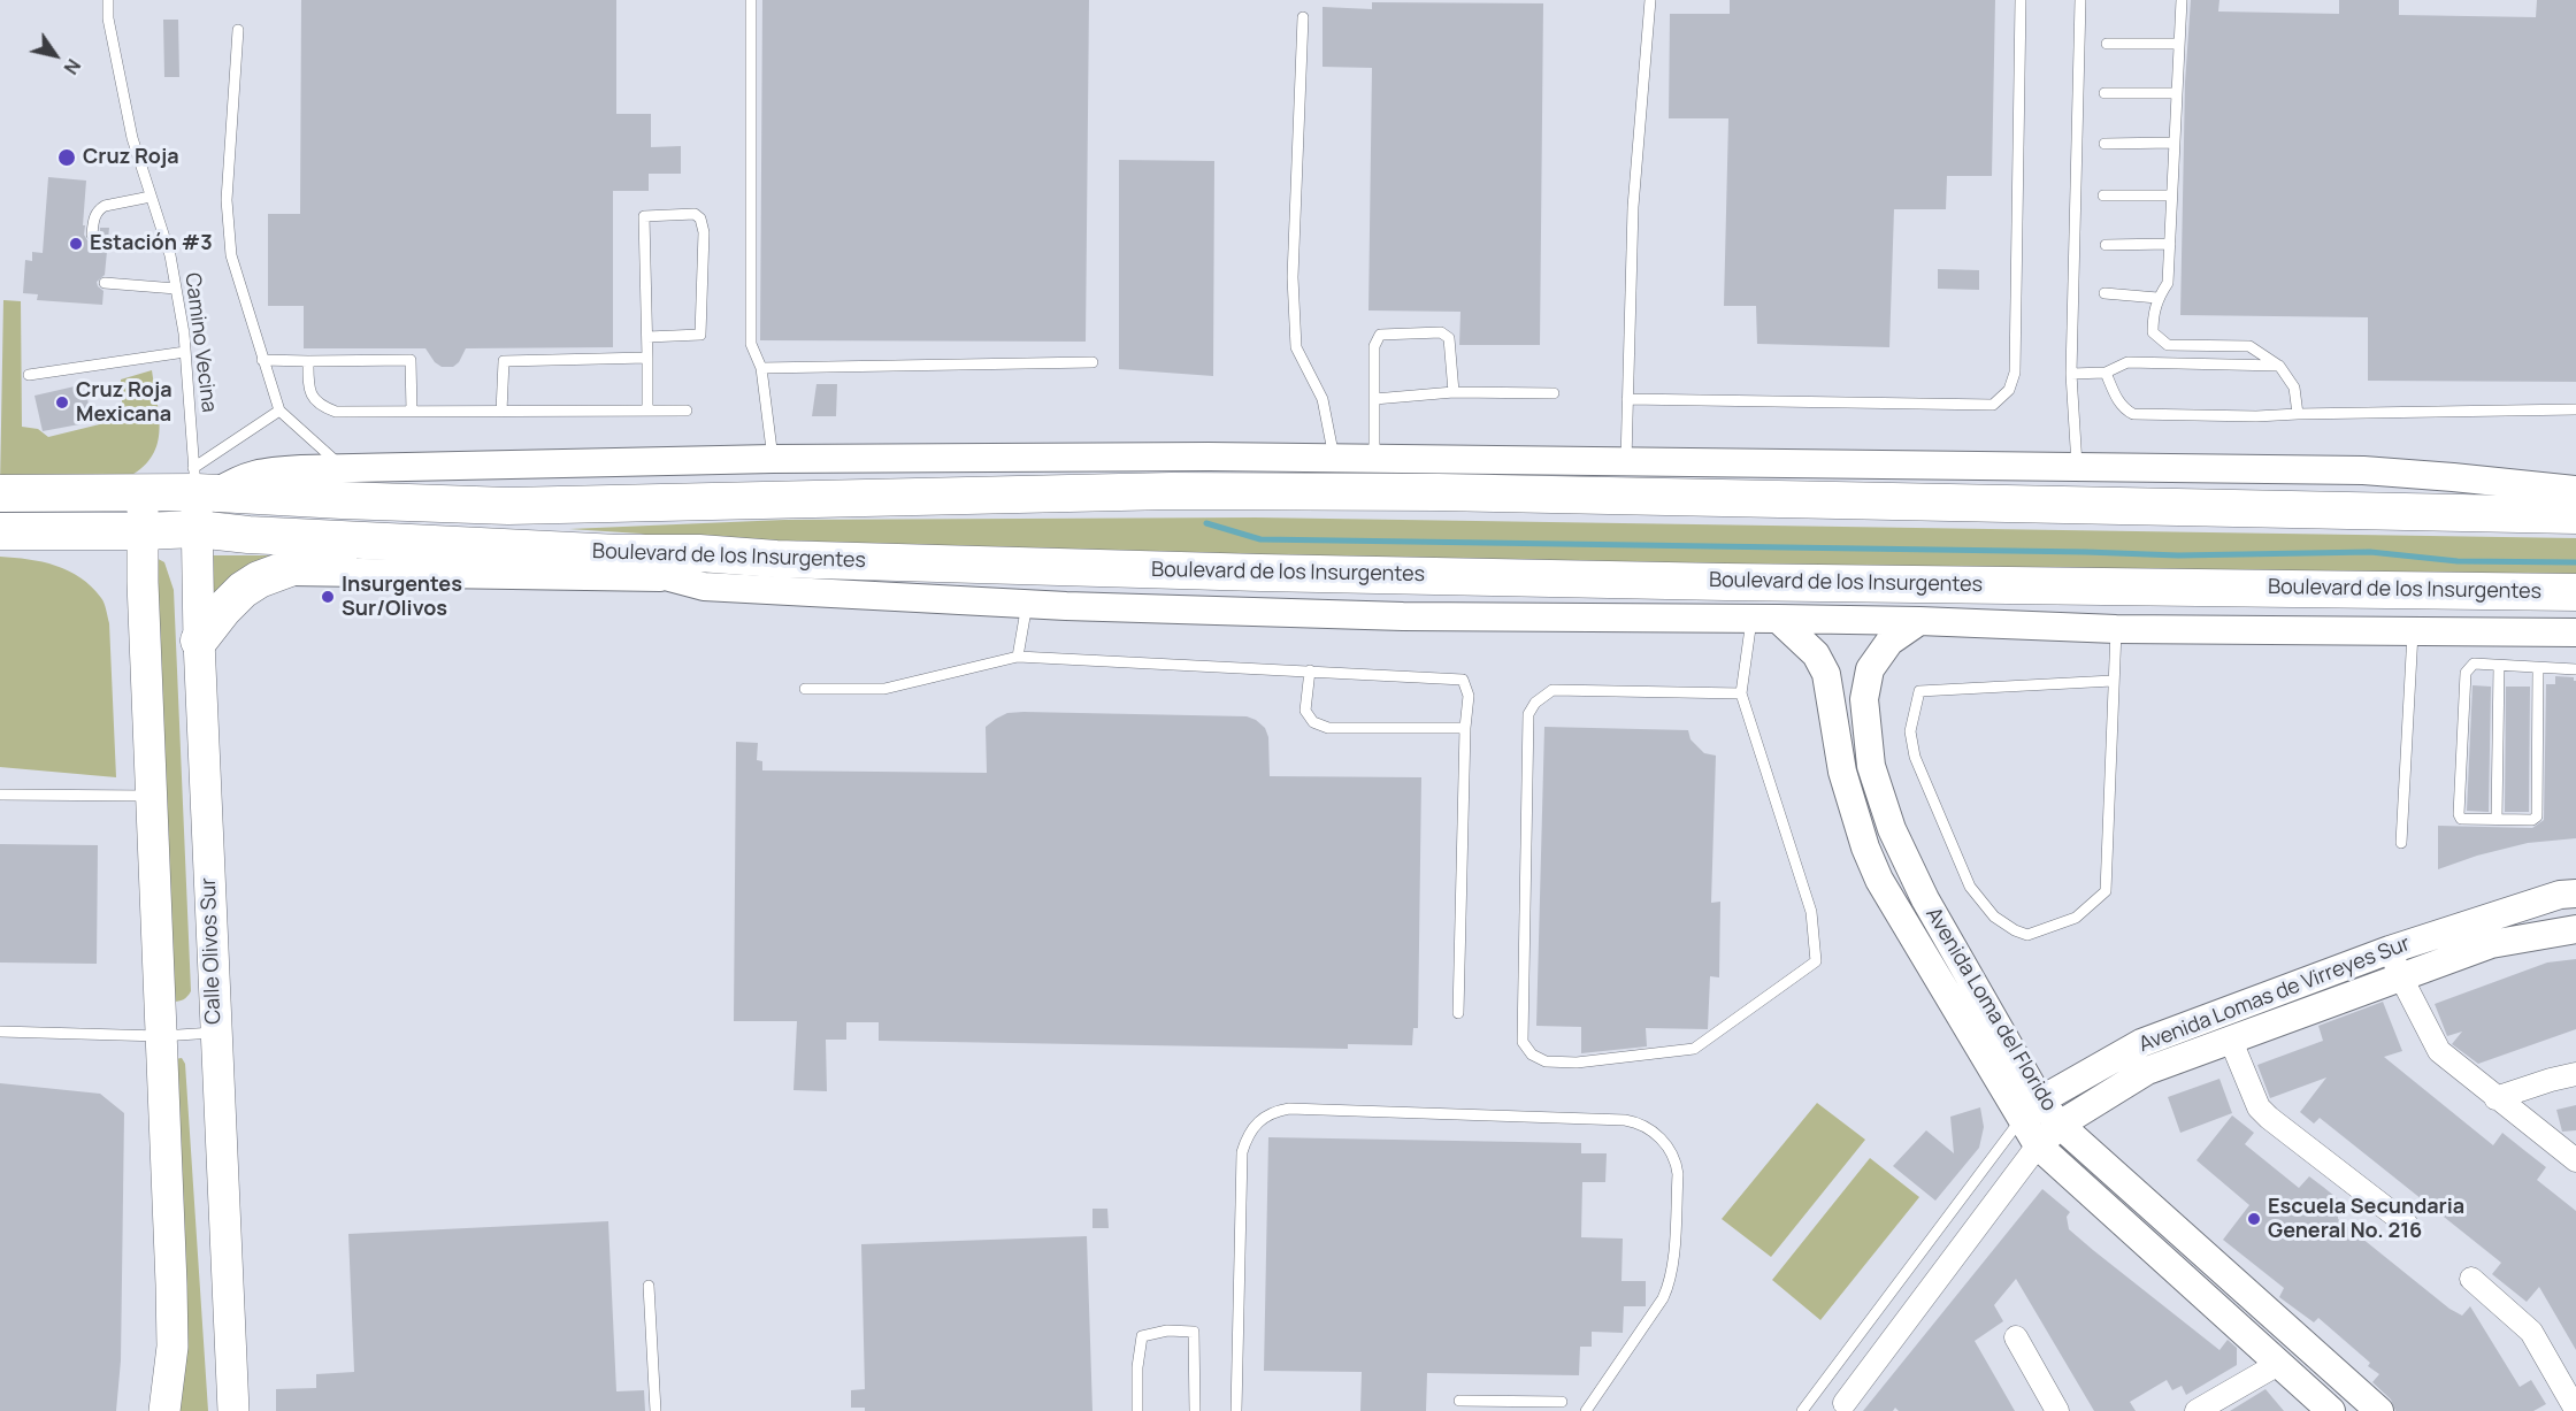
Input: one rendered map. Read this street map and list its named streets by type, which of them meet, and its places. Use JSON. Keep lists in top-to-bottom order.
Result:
{
  "streets": {
    "highway": ["Boulevard de los Insurgentes"],
    "main road": ["Calle Olivos Sur"],
    "street": ["Avenida Lomas de Virreyes Sur", "Avenida Loma del Florido"],
    "lane": ["Camino Vecina"]
  },
  "crossings": [
    ["Camino Vecina", "Calle Olivos Sur"],
    ["Boulevard de los Insurgentes", "Calle Olivos Sur"],
    ["Avenida Lomas de Virreyes Sur", "Avenida Loma del Florido"]
  ],
  "places": [
    "Cruz Roja",
    "Estación #3",
    "Cruz Roja Mexicana",
    "Insurgentes Sur/Olivos",
    "Escuela Secundaria General No. 216"
  ],
  "north": "bottom right"
}
